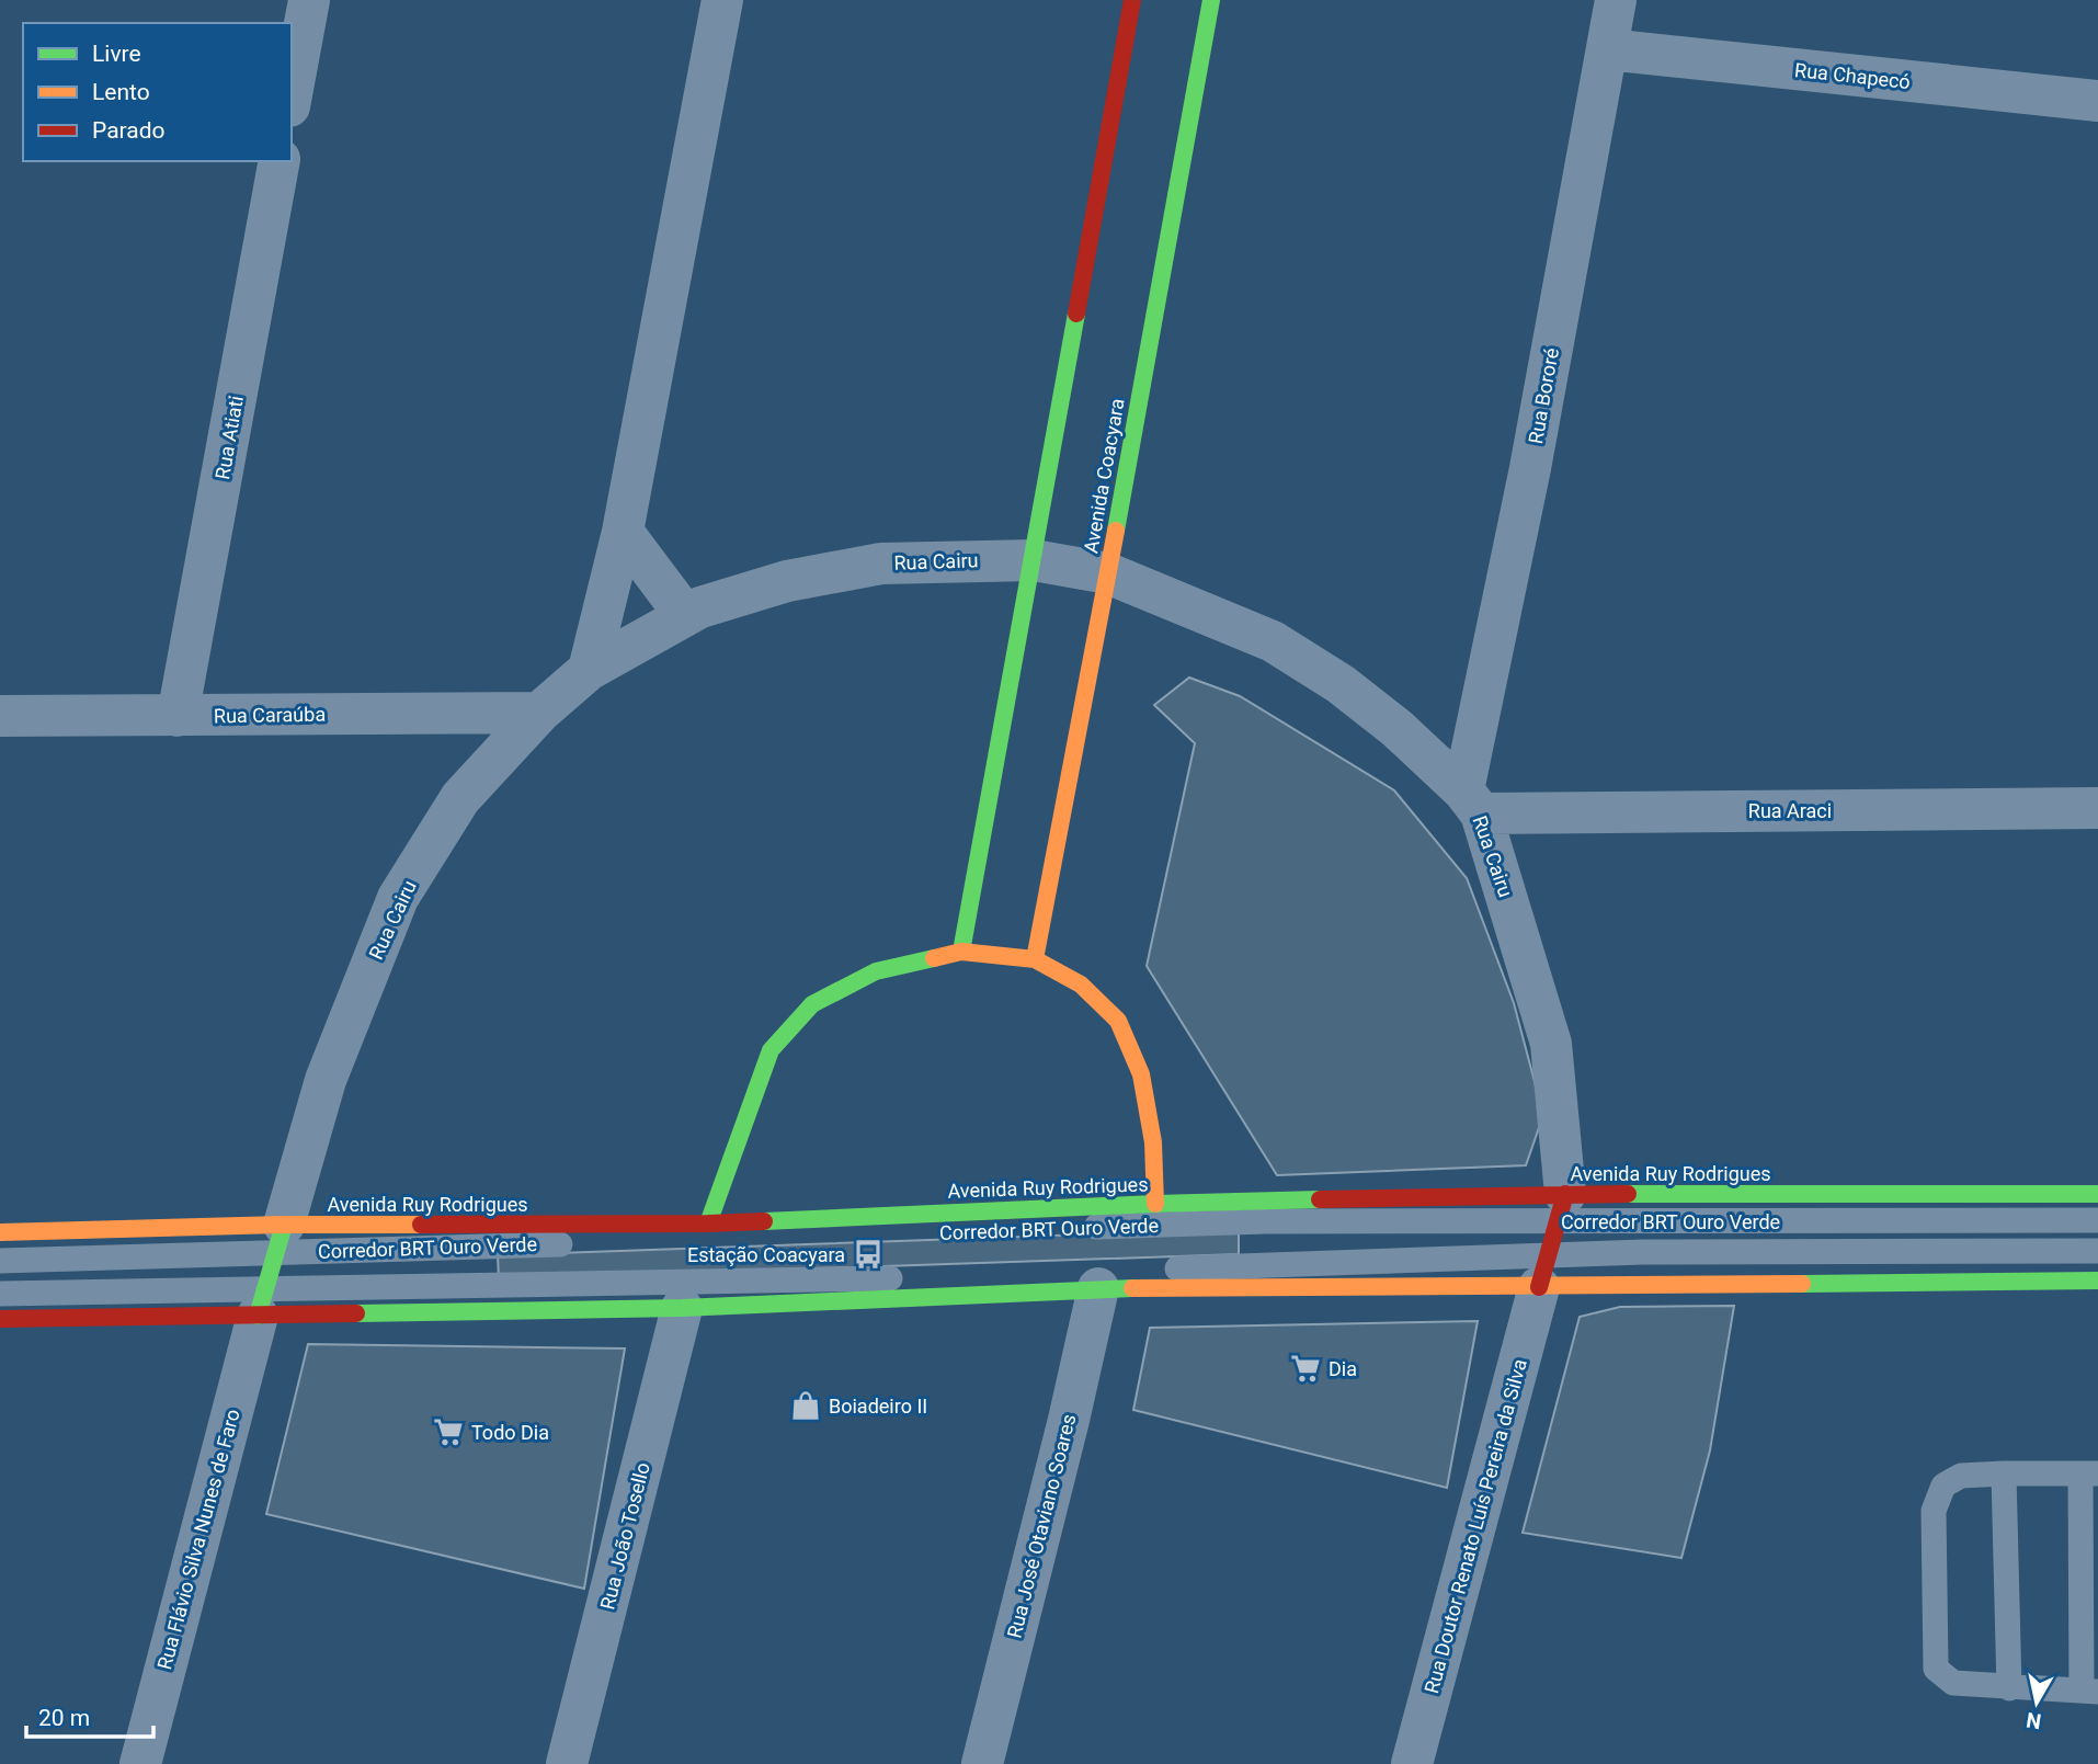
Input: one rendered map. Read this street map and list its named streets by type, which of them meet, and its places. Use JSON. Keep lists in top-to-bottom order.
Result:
{
  "streets": {
    "main road": ["Avenida Coacyara", "Avenida Ruy Rodrigues"],
    "street": [
      "Rua Chapecó",
      "Rua Bororé",
      "Rua Atiati",
      "Rua Cairu",
      "Rua Caraúba",
      "Rua Araci",
      "Rua José Otaviano Soares",
      "Rua Doutor Renato Luís Pereira da Silva",
      "Rua João Tosello",
      "Rua Flávio Silva Nunes de Faro"
    ],
    "lane": ["Corredor BRT Ouro Verde"]
  },
  "crossings": [
    ["Rua Chapecó", "Rua Bororé"],
    ["Rua Bororé", "Rua Cairu"],
    ["Rua Bororé", "Rua Araci"],
    ["Rua Atiati", "Rua Caraúba"],
    ["Avenida Coacyara", "Rua Cairu"],
    ["Rua Cairu", "Rua Caraúba"],
    ["Rua Cairu", "Rua Araci"],
    ["Rua Cairu", "Avenida Ruy Rodrigues"],
    ["Rua Cairu", "Corredor BRT Ouro Verde"],
    ["Avenida Ruy Rodrigues", "Corredor BRT Ouro Verde"],
    ["Corredor BRT Ouro Verde", "Rua Doutor Renato Luís Pereira da Silva"],
    ["Corredor BRT Ouro Verde", "Rua Flávio Silva Nunes de Faro"]
  ],
  "places": {
    "bus stop": ["Estação Coacyara"],
    "supermarket": ["Dia", "Todo Dia"],
    "shop": ["Boiadeiro II"]
  },
  "legend": ["Livre", "Lento", "Parado"],
  "scale_bar": "20 m",
  "north": "bottom"
}
